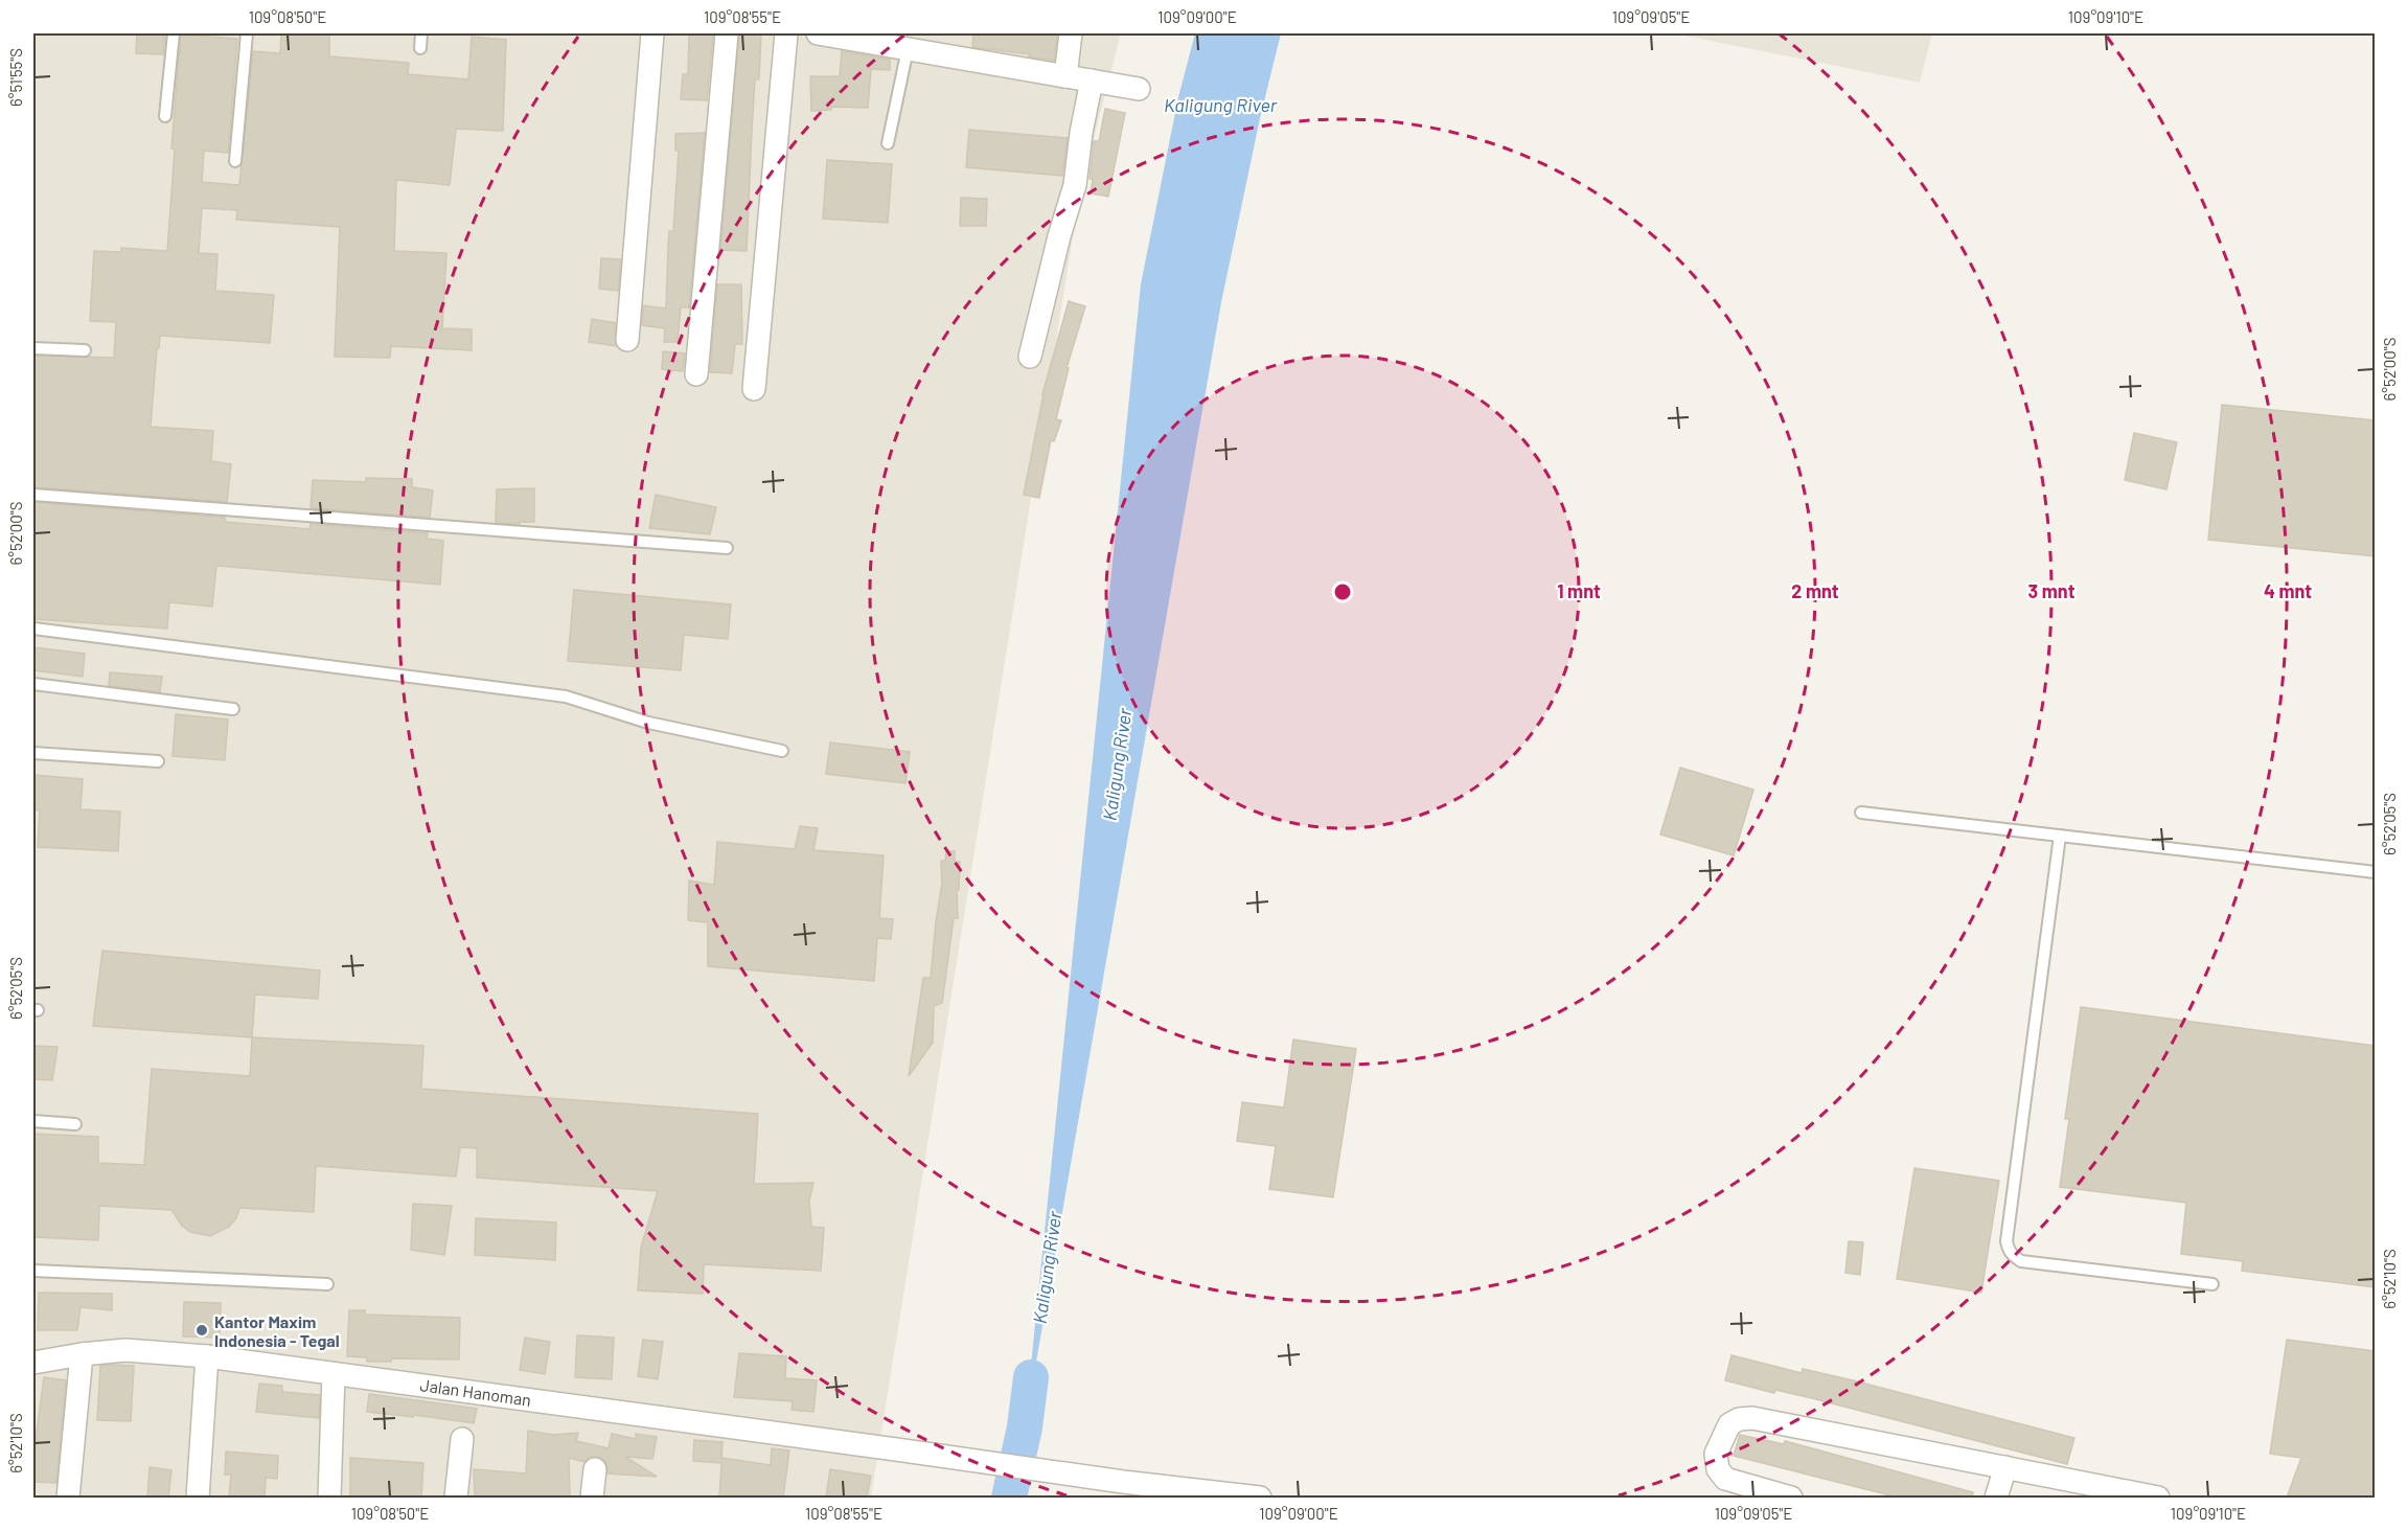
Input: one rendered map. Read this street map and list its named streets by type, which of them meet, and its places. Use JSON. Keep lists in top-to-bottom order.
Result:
{
  "streets": {
    "street": ["Jalan Hanoman"]
  },
  "water": ["Kaligung River"],
  "places": ["Kantor Maxim Indonesia - Tegal"],
  "coordinates": [
    "109°08'50\"E",
    "109°08'55\"E",
    "109°09'00\"E",
    "109°09'05\"E",
    "109°09'10\"E",
    "6°51'55\"S",
    "6°52'00\"S",
    "6°52'05\"S",
    "6°52'10\"S"
  ],
  "rings": [
    "1 mnt",
    "2 mnt",
    "3 mnt",
    "4 mnt"
  ]
}
